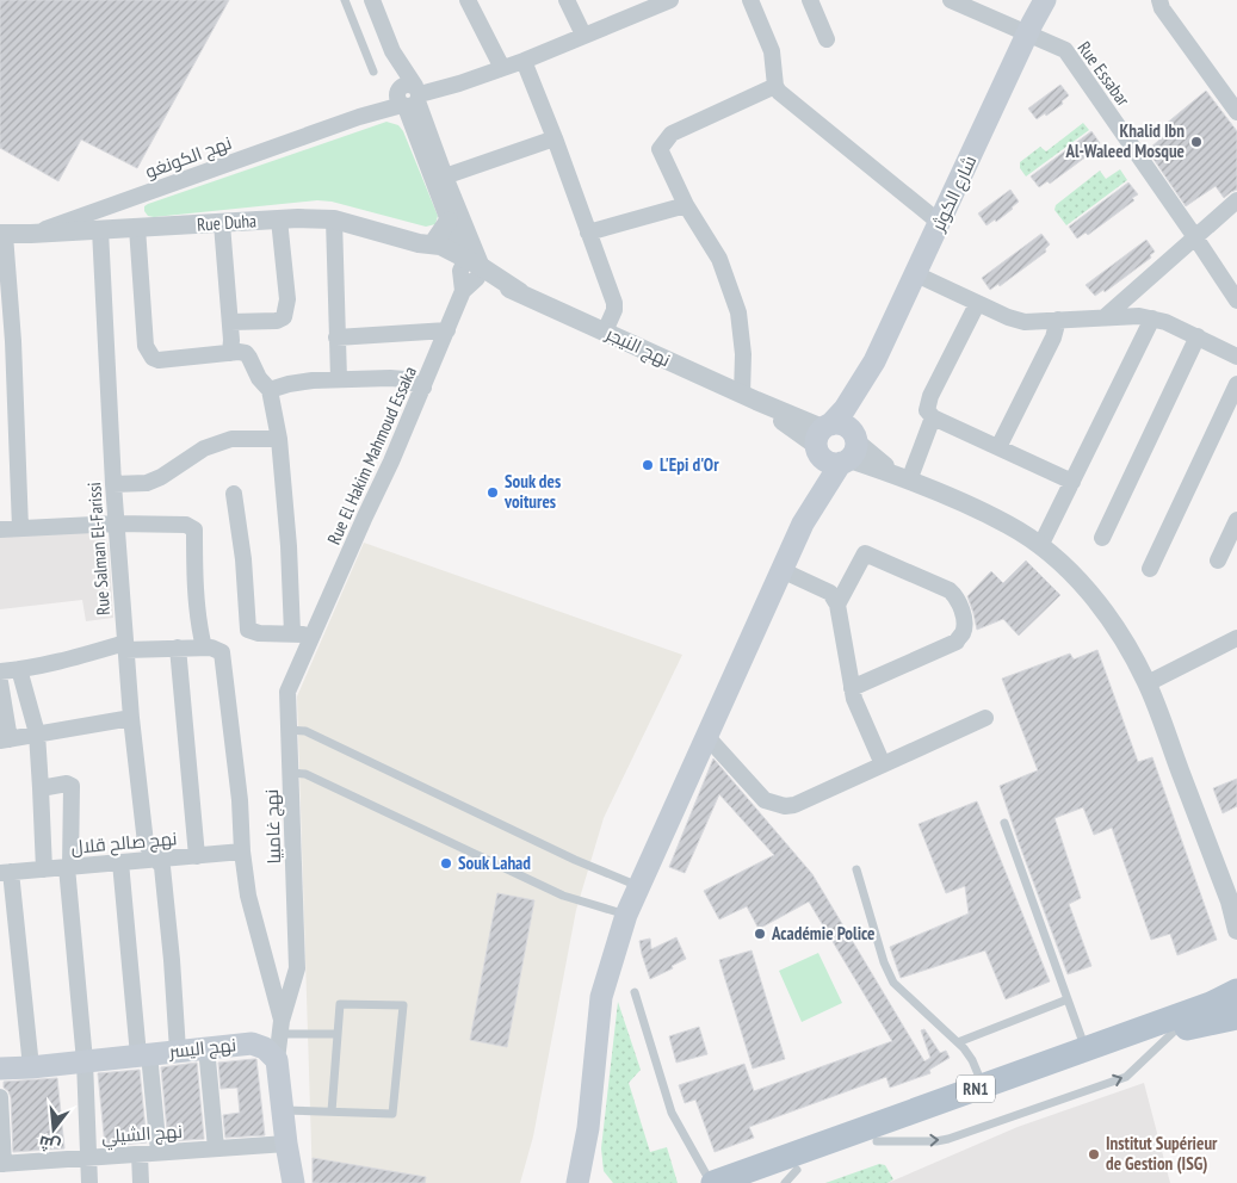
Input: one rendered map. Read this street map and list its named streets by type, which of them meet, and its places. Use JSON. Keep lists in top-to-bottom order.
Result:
{
  "streets": {
    "main road": ["شارع الكوثر", "نهج اليسر", "RN1"],
    "street": [
      "Rue Essabar",
      "نهج الكونغو",
      "Rue Duha",
      "نهج النيجر",
      "Rue El Hakim Mahmoud Essaka",
      "Rue Salman El-Farissi",
      "نهج غامبيا",
      "نهج صالح قلال",
      "نهج الشيلي"
    ]
  },
  "crossings": [
    ["Rue Essabar", "شارع الكوثر"],
    ["نهج الكونغو", "Rue Duha"],
    ["شارع الكوثر", "نهج النيجر"],
    ["Rue Duha", "نهج النيجر"],
    ["Rue Duha", "Rue El Hakim Mahmoud Essaka"],
    ["Rue Duha", "Rue Salman El-Farissi"],
    ["نهج النيجر", "Rue El Hakim Mahmoud Essaka"],
    ["Rue El Hakim Mahmoud Essaka", "نهج غامبيا"],
    ["Rue Salman El-Farissi", "نهج صالح قلال"],
    ["Rue Salman El-Farissi", "نهج اليسر"]
  ],
  "places": [
    "Khalid Ibn Al-Waleed Mosque",
    "L'Epi d'Or",
    "Souk des voitures",
    "Souk Lahad",
    "Académie Police",
    "Institut Supérieur de Gestion (ISG)"
  ],
  "north": "bottom"
}
